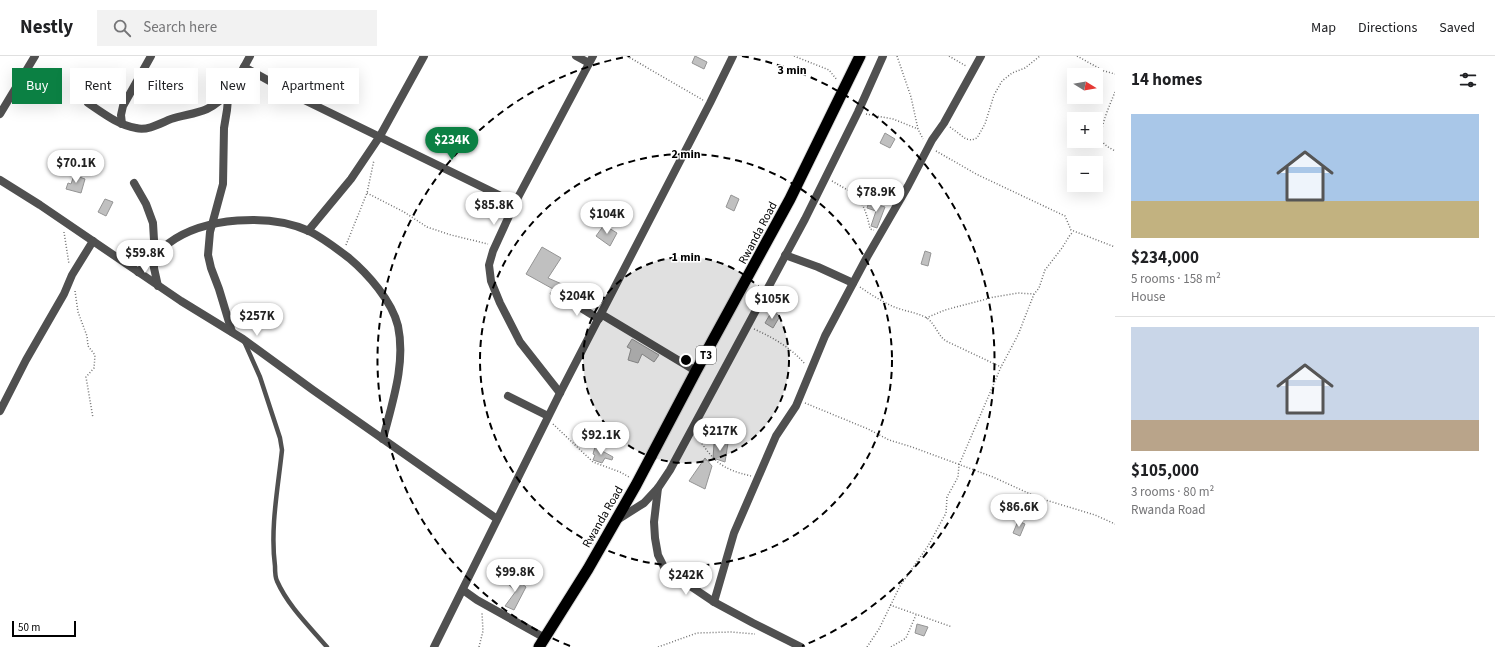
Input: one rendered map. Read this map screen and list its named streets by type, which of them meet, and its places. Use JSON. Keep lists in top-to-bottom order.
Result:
{
  "streets": {
    "highway": ["Rwanda Road", "T3"]
  },
  "scale_bar": "50 m",
  "north": "right",
  "page": {
    "header": "Nestly",
    "search": "Search here",
    "nav": ["Map", "Directions", "Saved"],
    "heading": "14 homes",
    "map_buttons": ["+", "−"],
    "chip": [
      "Buy",
      "Rent",
      "Filters",
      "New",
      "Apartment"
    ],
    "list": [
      {
        "name": "$234,000",
        "note": "5 rooms · 158 m² · House"
      },
      {
        "name": "$105,000",
        "note": "3 rooms · 80 m² · Rwanda Road"
      }
    ],
    "price": [
      "$234K",
      "$70.1K",
      "$78.9K",
      "$85.8K",
      "$104K",
      "$59.8K",
      "$204K",
      "$105K",
      "$257K",
      "$217K",
      "$92.1K",
      "$86.6K",
      "$99.8K",
      "$242K"
    ],
    "scale": "50 m"
  },
  "rings": ["3 min", "2 min", "1 min"]
}
